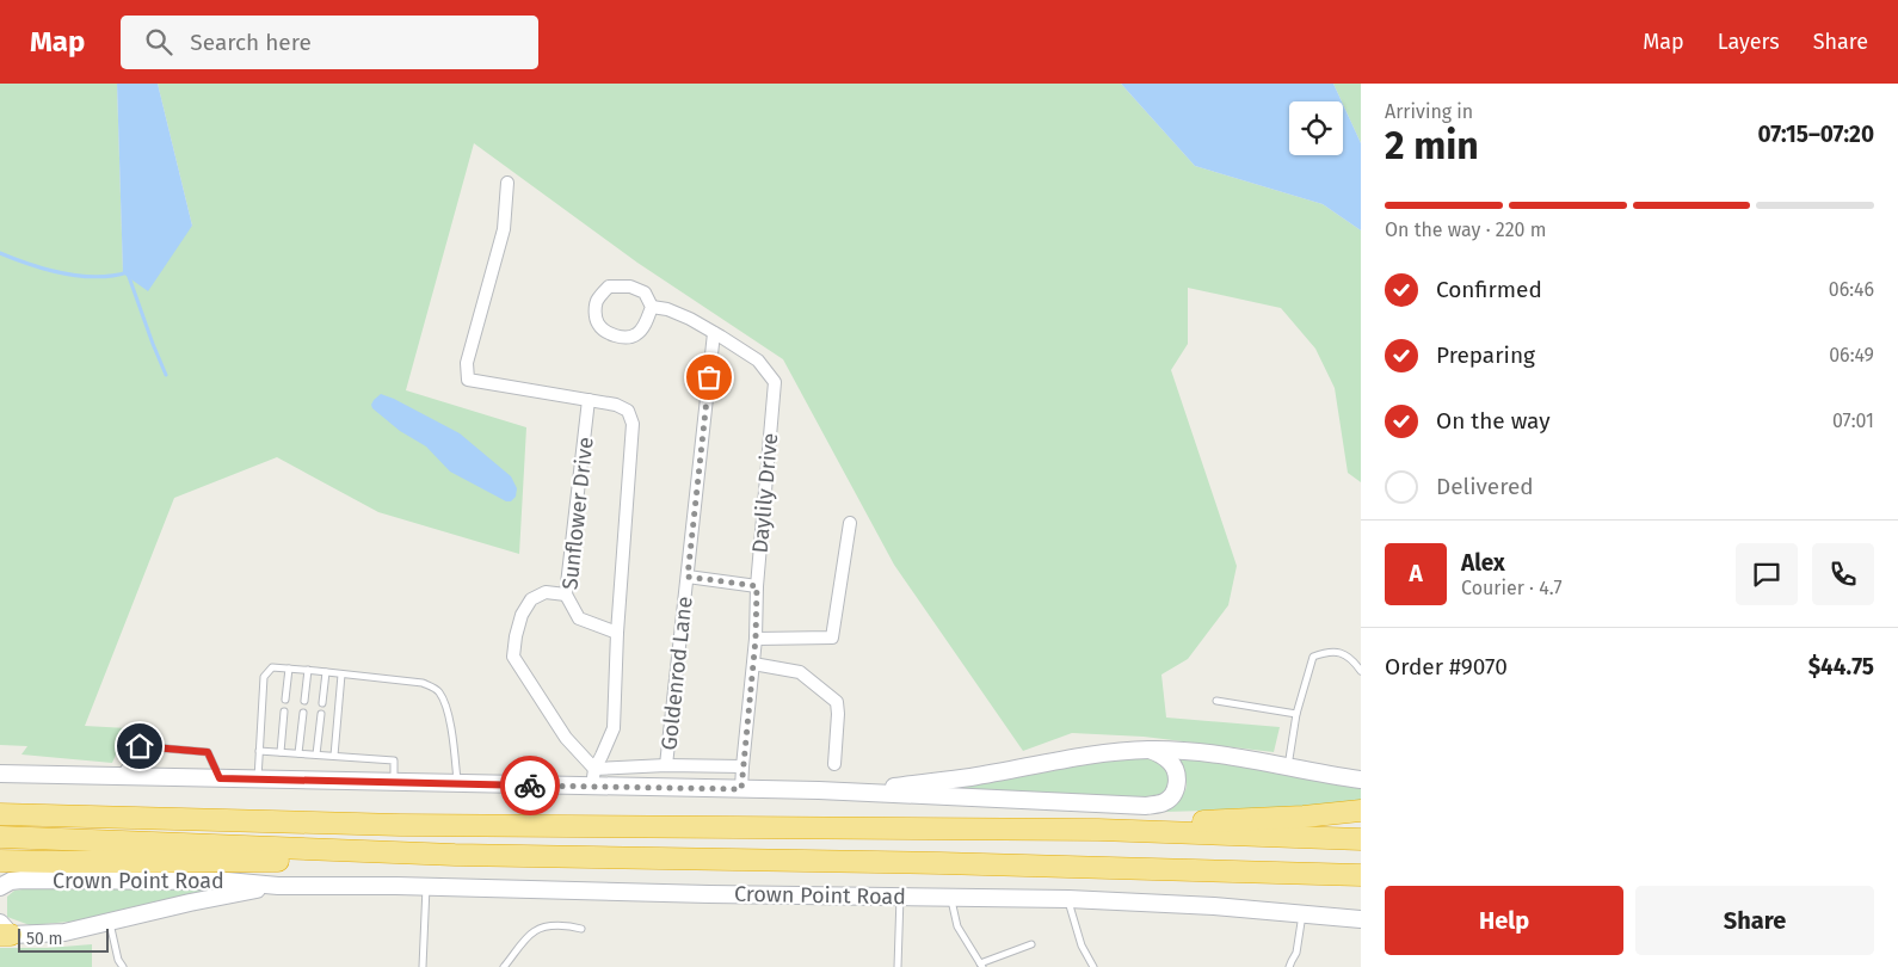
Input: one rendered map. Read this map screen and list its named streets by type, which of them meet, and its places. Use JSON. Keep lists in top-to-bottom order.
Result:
{
  "streets": {
    "main road": ["Crown Point Road"],
    "street": ["Daylily Drive", "Sunflower Drive", "Goldenrod Lane"]
  },
  "crossings": [
    ["Daylily Drive", "Goldenrod Lane"]
  ],
  "scale_bar": "50 m",
  "page": {
    "header": "Map",
    "search": "Search here",
    "nav": ["Map", "Layers", "Share"],
    "heading": ["2 min", "Arriving in", "07:15–07:20"],
    "panel": [
      "Alex",
      "Courier · 4.7",
      "Order #9070",
      "$44.75"
    ],
    "bar": "On the way · 220 m",
    "list": [
      ["Confirmed", "06:46"],
      ["Preparing", "06:49"],
      ["On the way", "07:01"],
      "Delivered"
    ],
    "round": "A",
    "buttons": ["Help", "Share"],
    "scale": "50 m"
  }
}
